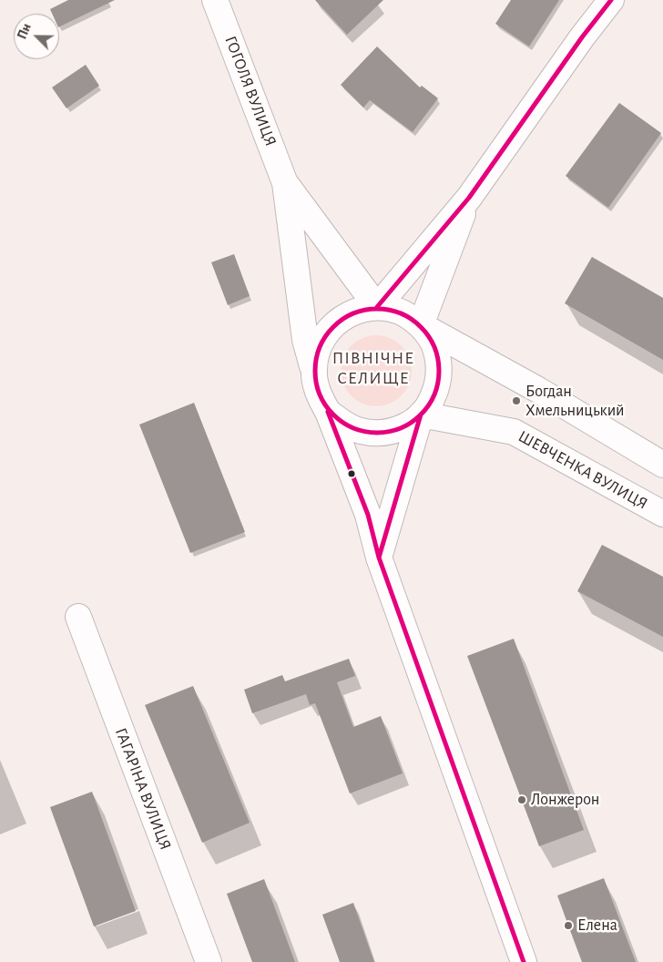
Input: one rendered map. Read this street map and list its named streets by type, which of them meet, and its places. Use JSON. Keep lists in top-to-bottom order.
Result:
{
  "streets": {
    "main road": ["ГОГОЛЯ ВУЛИЦЯ", "ШЕВЧЕНКА ВУЛИЦЯ", "ГАГАРІНА ВУЛИЦЯ"]
  },
  "crossings": [
    ["ГОГОЛЯ ВУЛИЦЯ", "ШЕВЧЕНКА ВУЛИЦЯ"]
  ],
  "districts": ["ПІВНІЧНЕ СЕЛИЩЕ"],
  "places": ["Богдан Хмельницький", "Лонжерон", "Елена"],
  "north": "top left"
}
